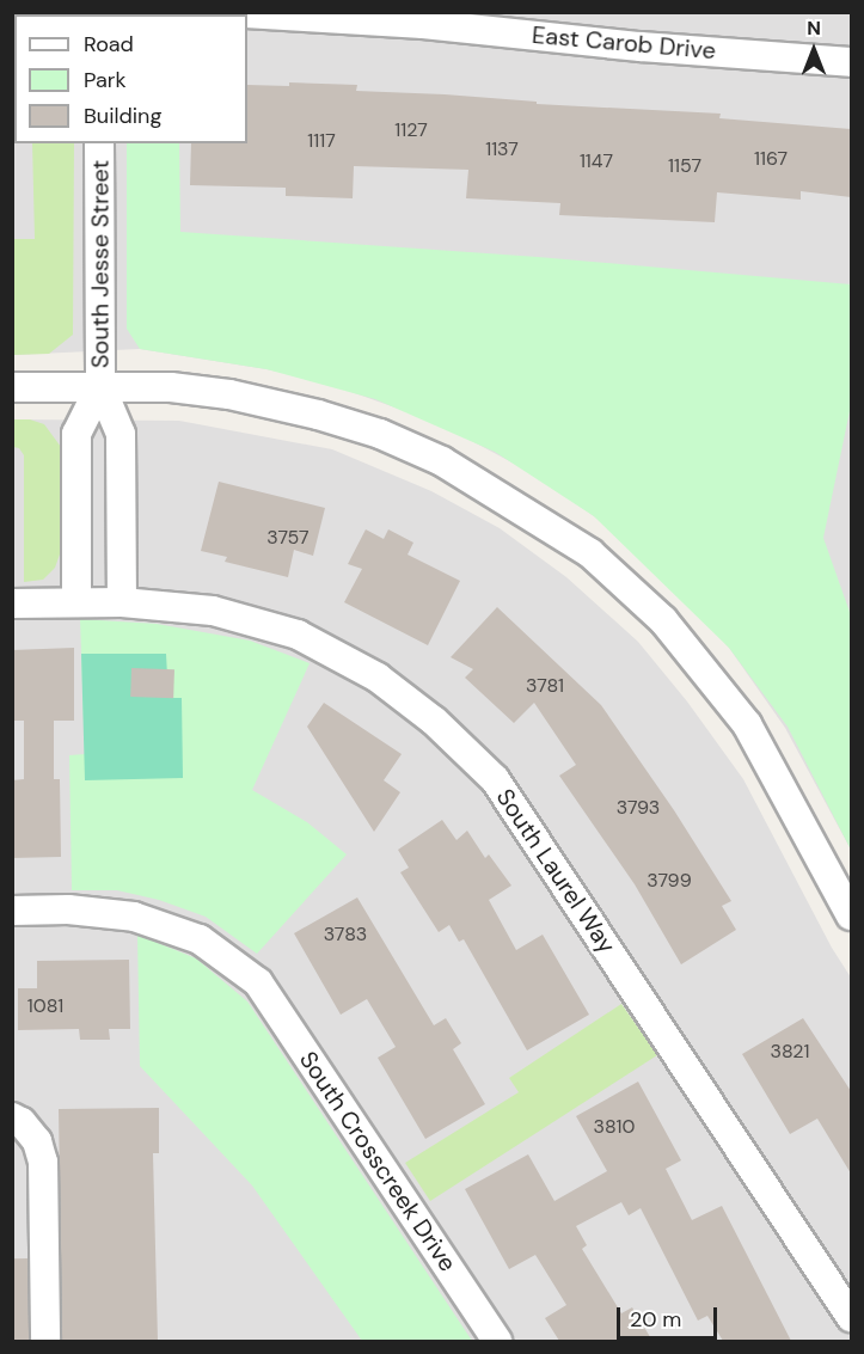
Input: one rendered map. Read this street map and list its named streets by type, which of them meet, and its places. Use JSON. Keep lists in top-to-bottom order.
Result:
{
  "streets": {
    "street": [
      "East Carob Drive",
      "South Jesse Street",
      "South Laurel Way",
      "South Crosscreek Drive"
    ]
  },
  "crossings": [
    ["South Jesse Street", "South Laurel Way"]
  ],
  "house_numbers": [
    "1127",
    "1117",
    "1137",
    "1167",
    "1147",
    "1157",
    "3757",
    "3781",
    "3793",
    "3799",
    "3783",
    "1081",
    "3821",
    "3810"
  ],
  "legend": ["Road", "Park", "Building"],
  "scale_bar": "20 m",
  "north": "top"
}
